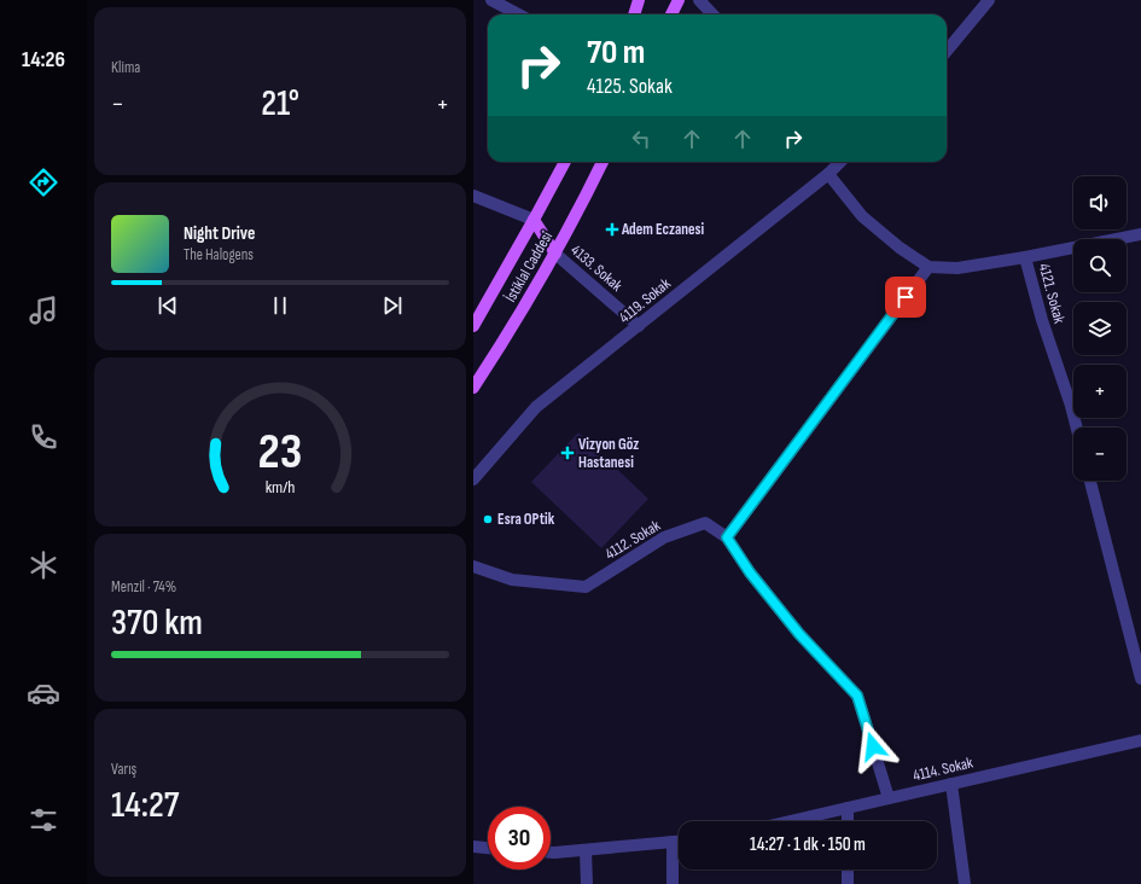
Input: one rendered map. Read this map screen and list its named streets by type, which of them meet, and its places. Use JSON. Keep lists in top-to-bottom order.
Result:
{
  "streets": {
    "main road": ["İstiklal Caddesi"],
    "street": [
      "4133. Sokak",
      "4121. Sokak",
      "4119. Sokak",
      "4112. Sokak",
      "4114. Sokak"
    ]
  },
  "crossings": [
    ["İstiklal Caddesi", "4133. Sokak"],
    ["4133. Sokak", "4119. Sokak"],
    ["4112. Sokak", "4114. Sokak"]
  ],
  "places": {
    "health": ["Adem Eczanesi", "Vizyon Göz Hastanesi"],
    "other": ["Esra OPtik"]
  },
  "page": {
    "tabs": "14:26",
    "tile": [
      "Klima",
      ["Menzil · 74%", "370 km"],
      ["Varış", "14:27"]
    ],
    "turn": ["70 m", "4125. Sokak"],
    "heat": ["−", "21°", "+"],
    "map_buttons": ["+", "−"],
    "song": ["Night Drive", "The Halogens"],
    "limit": "30",
    "trip": "14:27 · 1 dk · 150 m",
    "gauge": ["23", "km/h"]
  }
}
